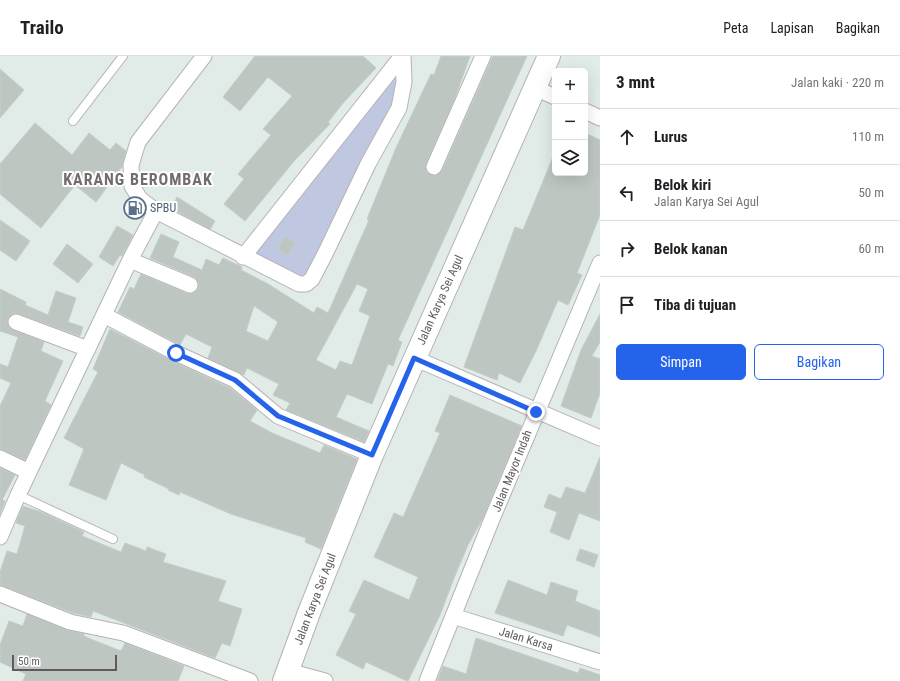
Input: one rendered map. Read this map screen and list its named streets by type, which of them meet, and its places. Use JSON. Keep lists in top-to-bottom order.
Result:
{
  "streets": {
    "main road": ["Jalan Karya Sei Agul"],
    "street": ["Jalan Mayor Indah", "Jalan Karsa"]
  },
  "crossings": [
    ["Jalan Mayor Indah", "Jalan Karsa"]
  ],
  "districts": ["KARANG BEROMBAK"],
  "places": {
    "fuel station": ["SPBU"]
  },
  "scale_bar": "50 m",
  "page": {
    "header": "Trailo",
    "nav": ["Peta", "Lapisan", "Bagikan"],
    "heading": ["3 mnt", "Jalan kaki · 220 m"],
    "map_buttons": ["+", "−"],
    "list": [
      ["Lurus", "110 m"],
      ["Belok kiri", "Jalan Karya Sei Agul", "50 m"],
      ["Belok kanan", "60 m"],
      "Tiba di tujuan"
    ],
    "buttons": ["Simpan", "Bagikan"],
    "scale": "50 m"
  }
}
